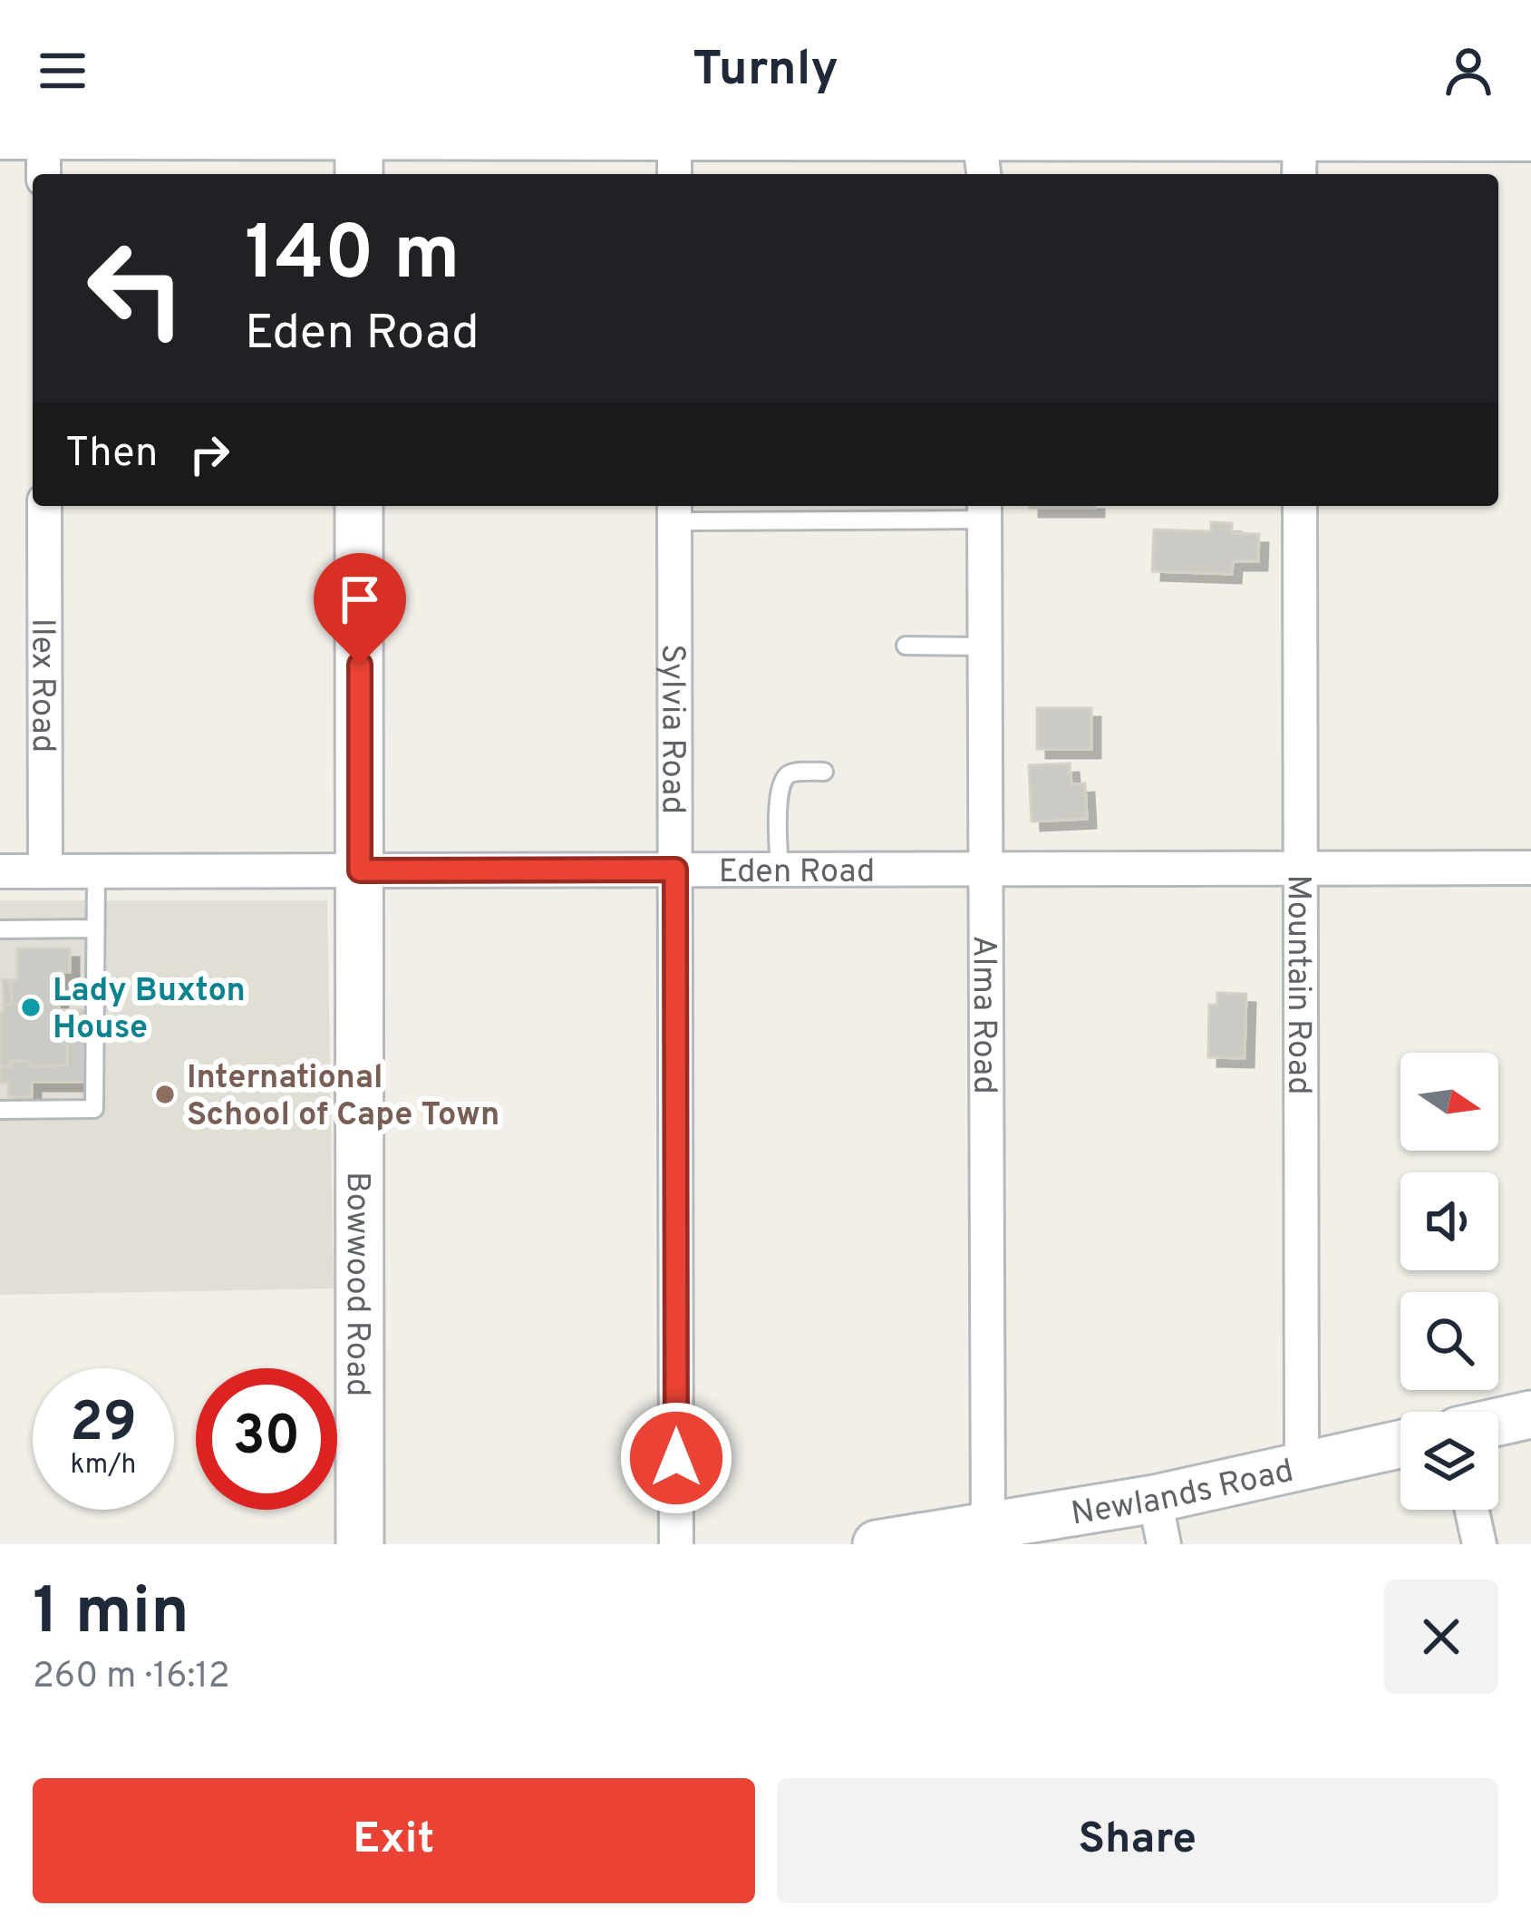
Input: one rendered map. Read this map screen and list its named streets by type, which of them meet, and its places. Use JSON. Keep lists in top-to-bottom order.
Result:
{
  "streets": {
    "street": [
      "Ilex Road",
      "Sylvia Road",
      "Eden Road",
      "Mountain Road",
      "Alma Road",
      "Bowwood Road",
      "Newlands Road"
    ]
  },
  "crossings": [
    ["Ilex Road", "Eden Road"],
    ["Sylvia Road", "Eden Road"],
    ["Eden Road", "Mountain Road"],
    ["Eden Road", "Alma Road"],
    ["Eden Road", "Bowwood Road"],
    ["Mountain Road", "Newlands Road"],
    ["Alma Road", "Newlands Road"]
  ],
  "places": ["Lady Buxton House", "International School of Cape Town"],
  "north": "right",
  "page": {
    "header": "Turnly",
    "turn": ["140 m", "Eden Road"],
    "then": "Then",
    "speed": "29 km/h",
    "limit": "30",
    "heading": ["1 min", "260 m · 16:12"],
    "buttons": ["Exit", "Share"]
  }
}
